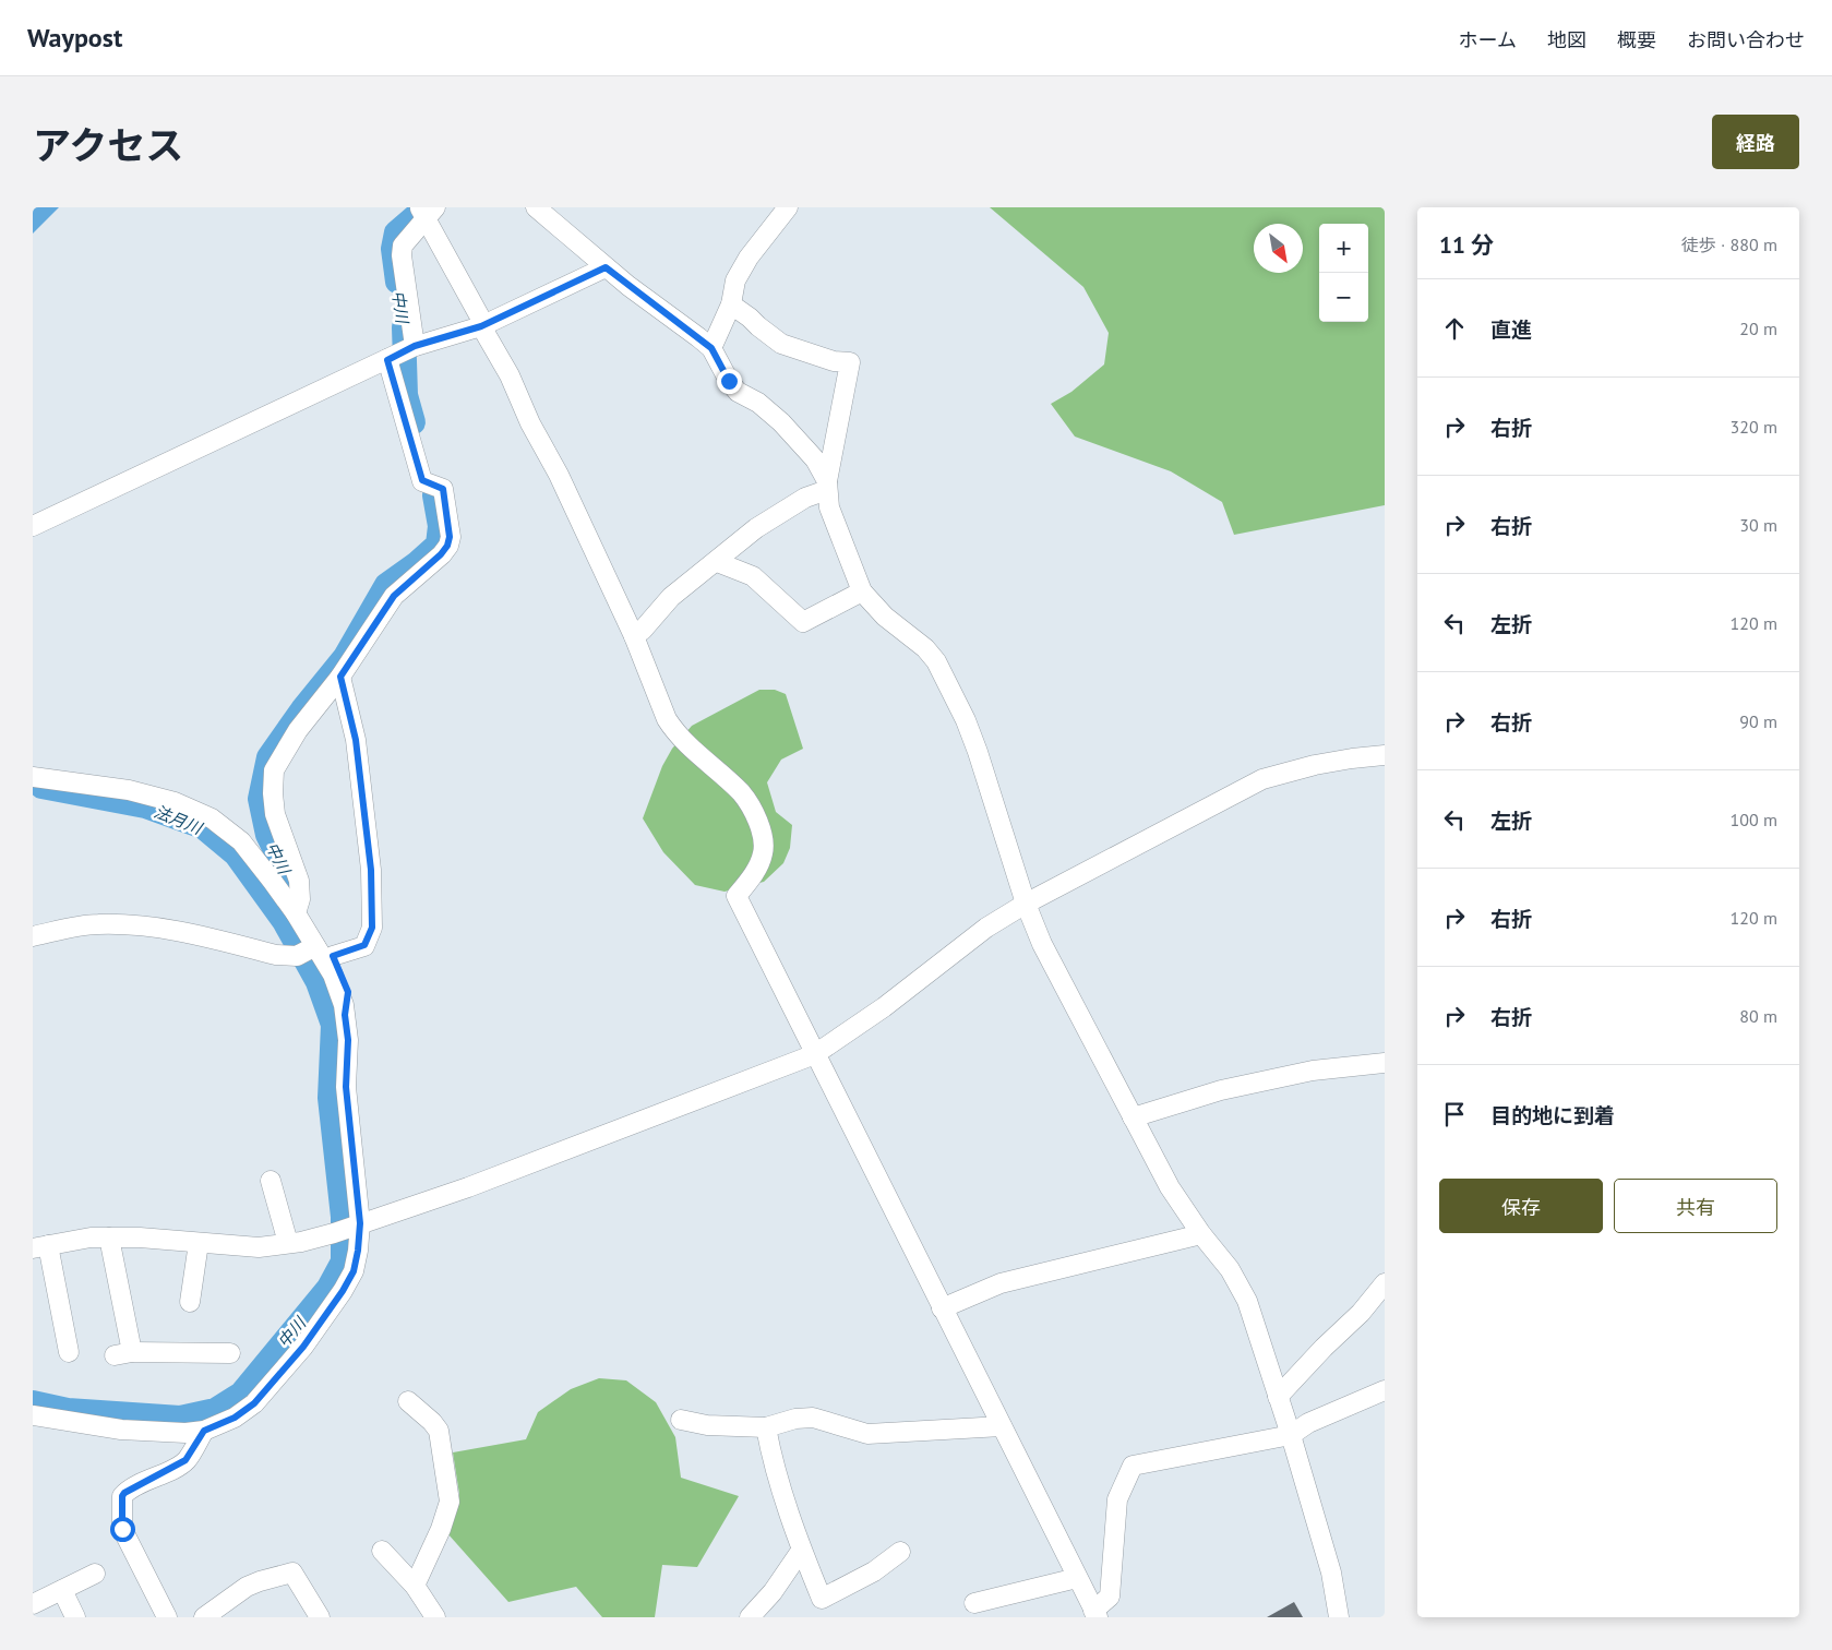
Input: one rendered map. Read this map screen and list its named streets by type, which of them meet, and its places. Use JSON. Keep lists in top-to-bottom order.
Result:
{
  "water": ["中川", "法月川"],
  "north": "bottom right",
  "page": {
    "header": "Waypost",
    "nav": [
      "ホーム",
      "地図",
      "概要",
      "お問い合わせ"
    ],
    "title": "アクセス",
    "buttons": [
      "経路",
      ["保存", "共有"]
    ],
    "heading": ["11 分", "徒歩 · 880 m"],
    "map_buttons": ["+", "−"],
    "list": [
      ["直進", "20 m"],
      ["右折", "320 m"],
      ["右折", "30 m"],
      ["左折", "120 m"],
      ["右折", "90 m"],
      ["左折", "100 m"],
      ["右折", "120 m"],
      ["右折", "80 m"],
      "目的地に到着"
    ]
  }
}
